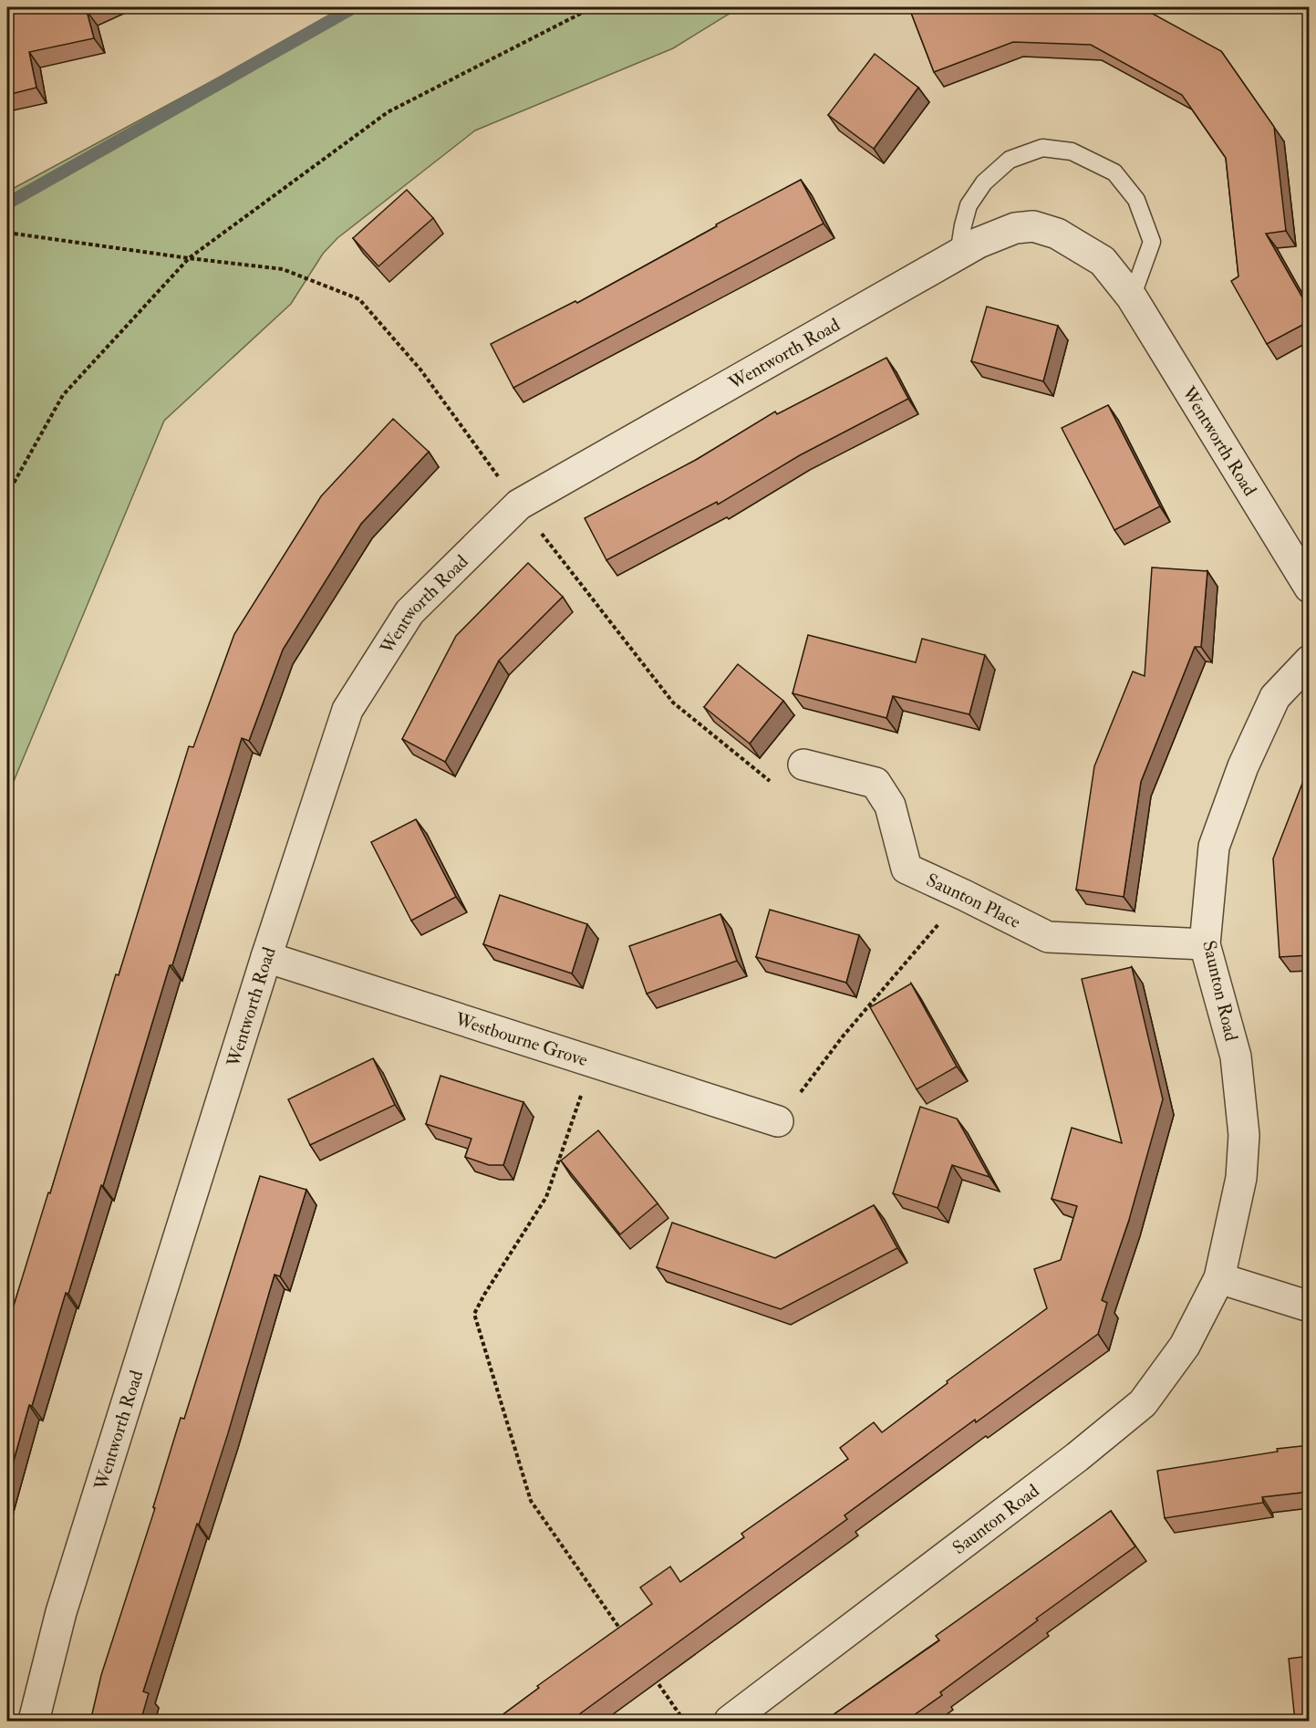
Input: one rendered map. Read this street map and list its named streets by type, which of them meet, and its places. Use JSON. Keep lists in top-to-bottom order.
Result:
{
  "streets": {
    "street": [
      "Wentworth Road",
      "Saunton Place",
      "Saunton Road",
      "Westbourne Grove"
    ]
  },
  "crossings": [
    ["Wentworth Road", "Westbourne Grove"],
    ["Saunton Place", "Saunton Road"]
  ]
}
